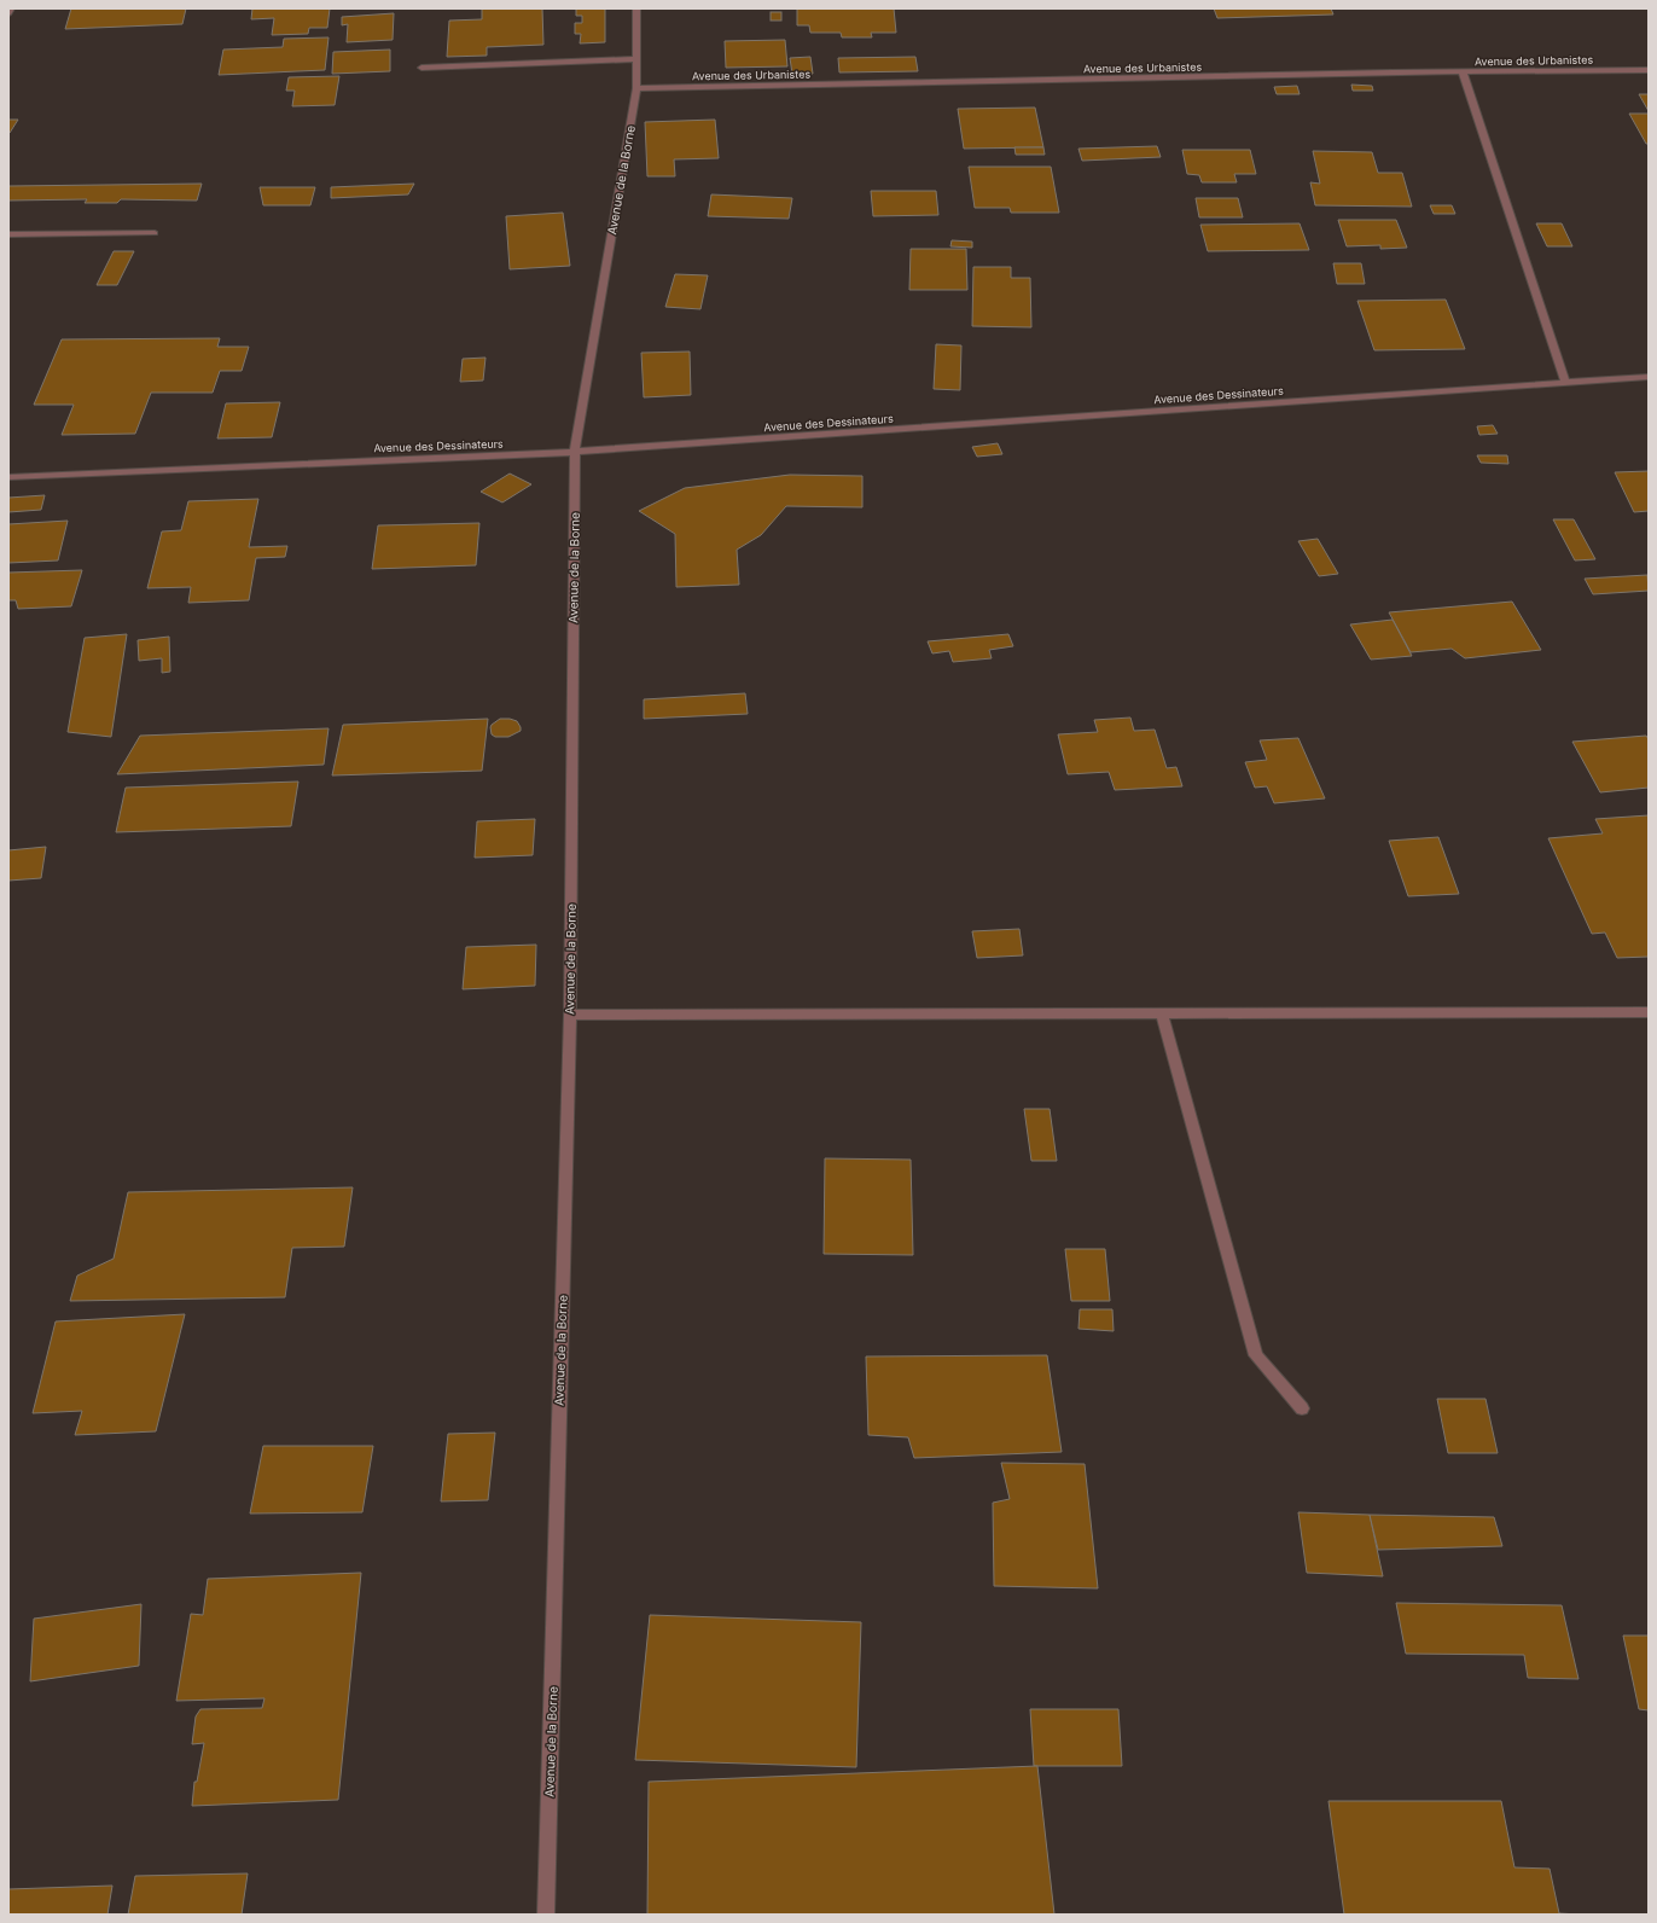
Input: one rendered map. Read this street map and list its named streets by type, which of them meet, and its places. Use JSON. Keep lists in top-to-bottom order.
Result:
{
  "streets": {
    "street": ["Avenue des Urbanistes", "Avenue de la Borne", "Avenue des Dessinateurs"]
  },
  "crossings": [
    ["Avenue des Urbanistes", "Avenue de la Borne"],
    ["Avenue de la Borne", "Avenue des Dessinateurs"]
  ]
}
